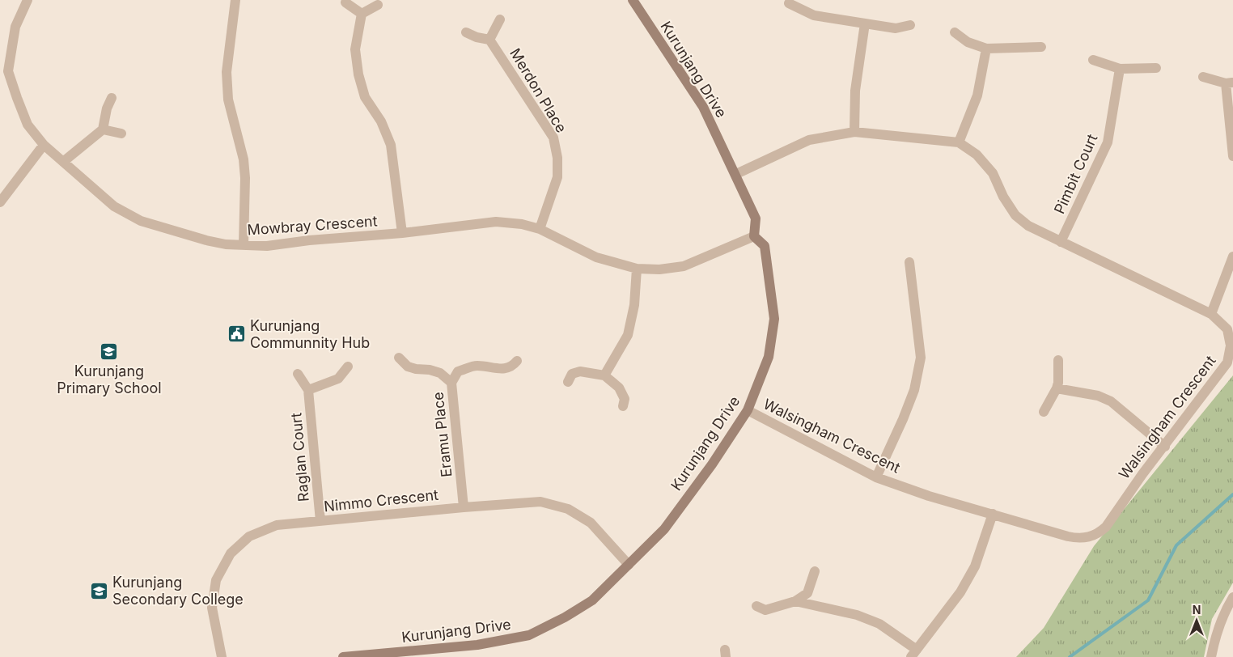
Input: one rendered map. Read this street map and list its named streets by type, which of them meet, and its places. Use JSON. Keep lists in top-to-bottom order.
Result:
{
  "streets": {
    "street": [
      "Kurunjang Drive",
      "Merdon Place",
      "Pimbit Court",
      "Mowbray Crescent",
      "Walsingham Crescent",
      "Eramu Place",
      "Raglan Court",
      "Nimmo Crescent"
    ]
  },
  "crossings": [
    ["Kurunjang Drive", "Mowbray Crescent"],
    ["Kurunjang Drive", "Walsingham Crescent"],
    ["Kurunjang Drive", "Nimmo Crescent"],
    ["Merdon Place", "Mowbray Crescent"],
    ["Pimbit Court", "Walsingham Crescent"],
    ["Eramu Place", "Nimmo Crescent"],
    ["Raglan Court", "Nimmo Crescent"]
  ],
  "places": {
    "public building": ["Kurunjang Communnity Hub"],
    "school or university": ["Kurunjang Primary School", "Kurunjang Secondary College"]
  },
  "north": "top"
}
